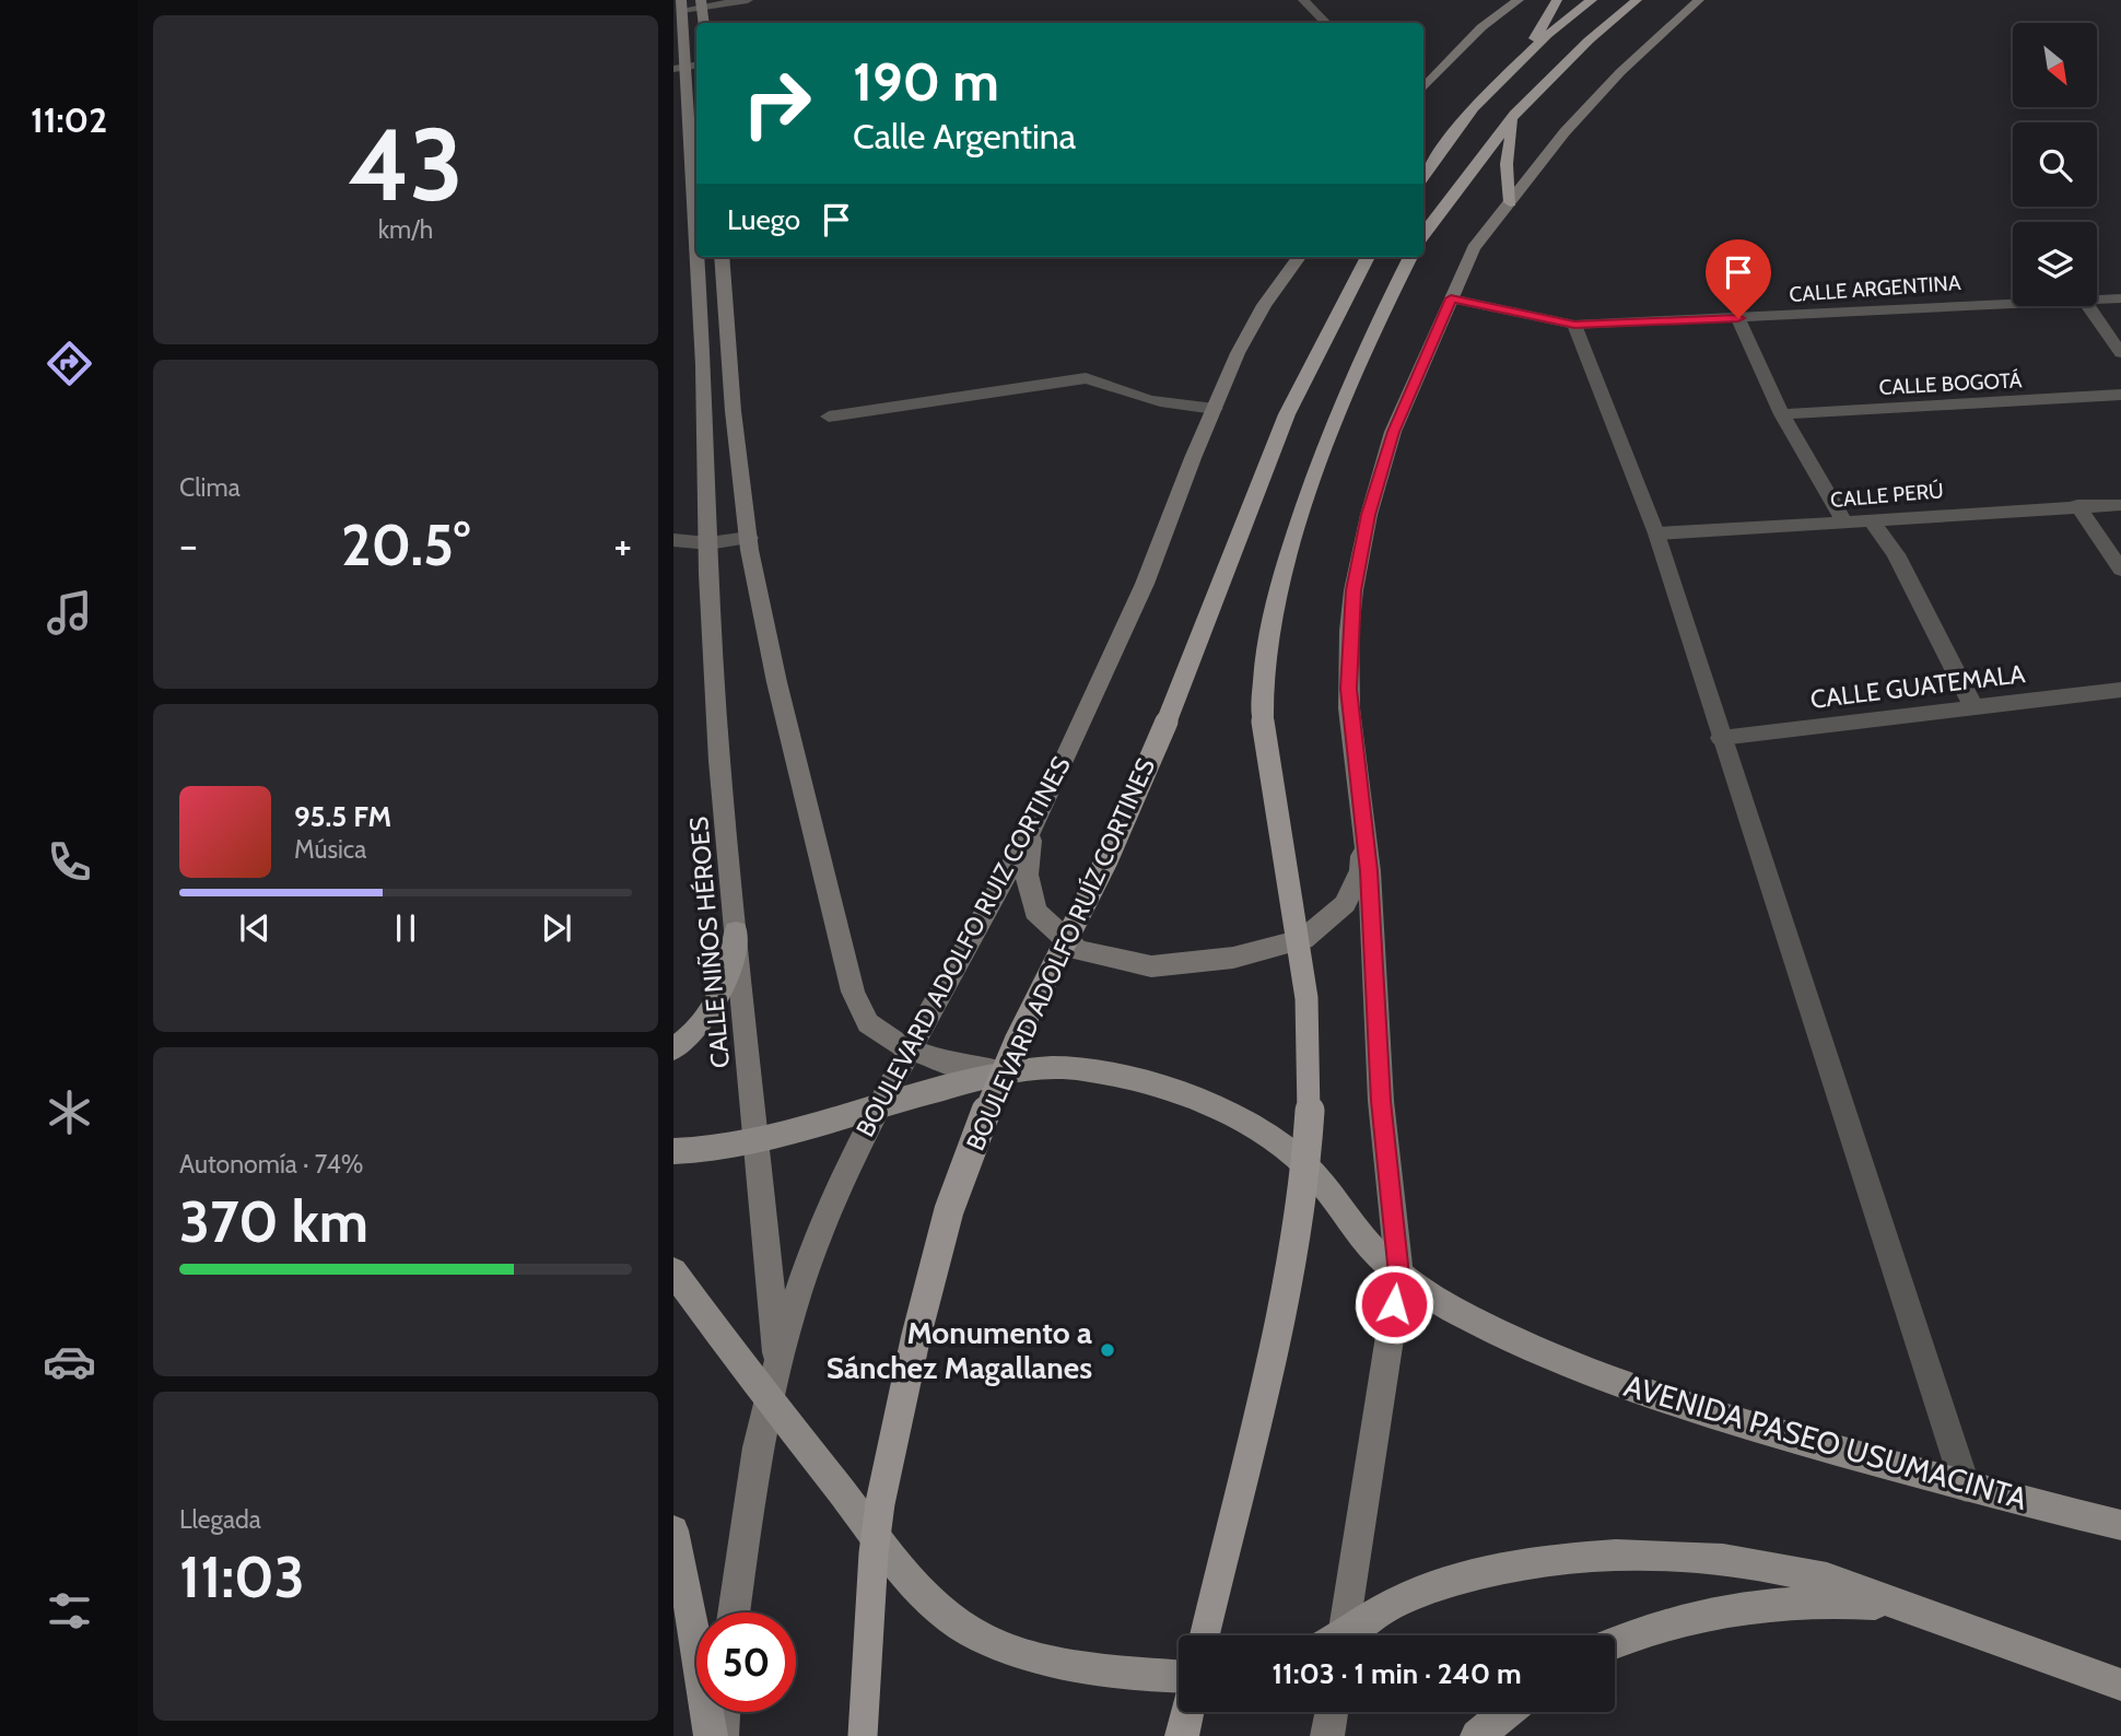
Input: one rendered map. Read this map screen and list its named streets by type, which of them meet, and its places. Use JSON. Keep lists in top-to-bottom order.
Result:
{
  "streets": {
    "highway": ["BOULEVARD ADOLFO RUÍZ CORTINES"],
    "main road": ["CALLE NIÑOS HÉROES", "BOULEVARD ADOLFO RUIZ CORTINES", "AVENIDA PASEO USUMACINTA"],
    "street": [
      "CALLE ARGENTINA",
      "CALLE BOGOTÁ",
      "CALLE PERÚ",
      "CALLE GUATEMALA"
    ]
  },
  "crossings": [
    ["CALLE NIÑOS HÉROES", "BOULEVARD ADOLFO RUIZ CORTINES"],
    ["CALLE NIÑOS HÉROES", "AVENIDA PASEO USUMACINTA"],
    ["BOULEVARD ADOLFO RUIZ CORTINES", "AVENIDA PASEO USUMACINTA"]
  ],
  "places": ["Monumento a Sánchez Magallanes"],
  "north": "bottom right",
  "page": {
    "tabs": "11:02",
    "tile": [
      ["43", "km/h"],
      "Clima",
      ["Autonomía · 74%", "370 km"],
      ["Llegada", "11:03"]
    ],
    "turn": ["190 m", "Calle Argentina"],
    "then": "Luego",
    "heat": ["−", "20.5°", "+"],
    "song": ["95.5 FM", "Música"],
    "limit": "50",
    "trip": "11:03 · 1 min · 240 m"
  }
}
